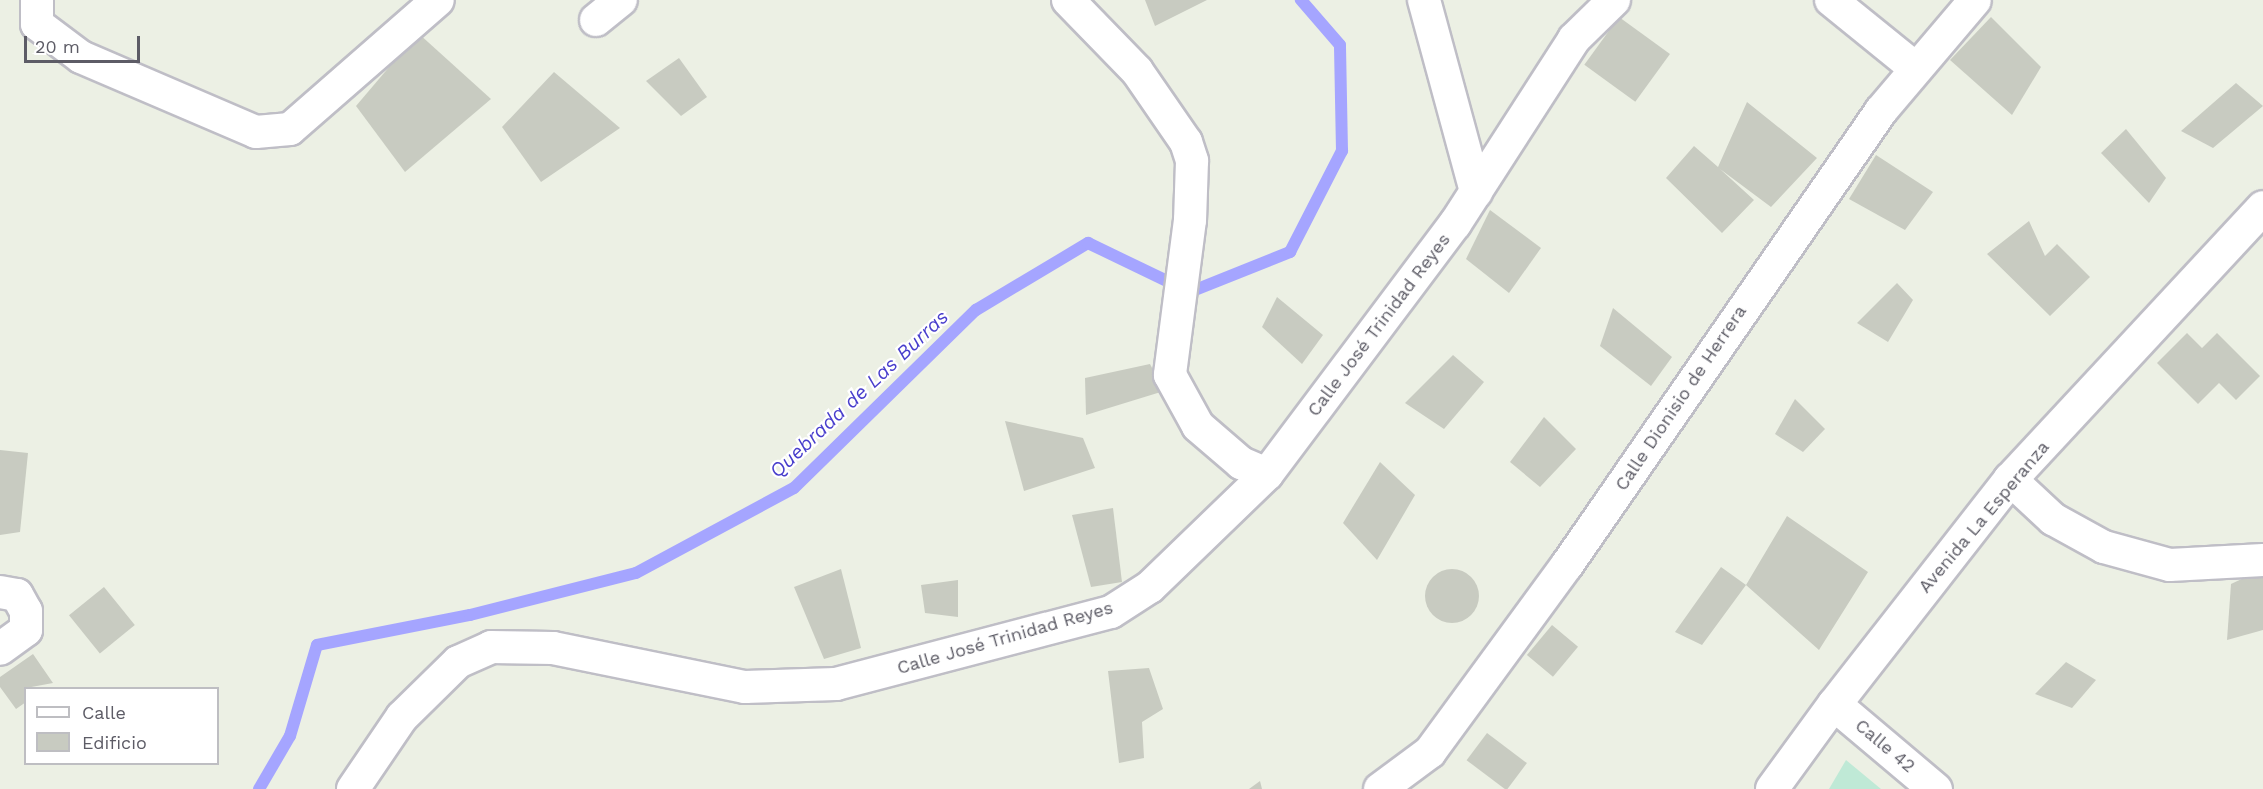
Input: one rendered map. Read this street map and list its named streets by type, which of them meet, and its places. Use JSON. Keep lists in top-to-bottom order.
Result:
{
  "streets": {
    "street": [
      "Calle José Trinidad Reyes",
      "Calle Dionisio de Herrera",
      "Avenida La Esperanza",
      "Calle 42"
    ]
  },
  "crossings": [
    ["Avenida La Esperanza", "Calle 42"]
  ],
  "water": ["Quebrada de Las Burras"],
  "legend": ["Calle", "Edificio"],
  "scale_bar": "20 m"
}
